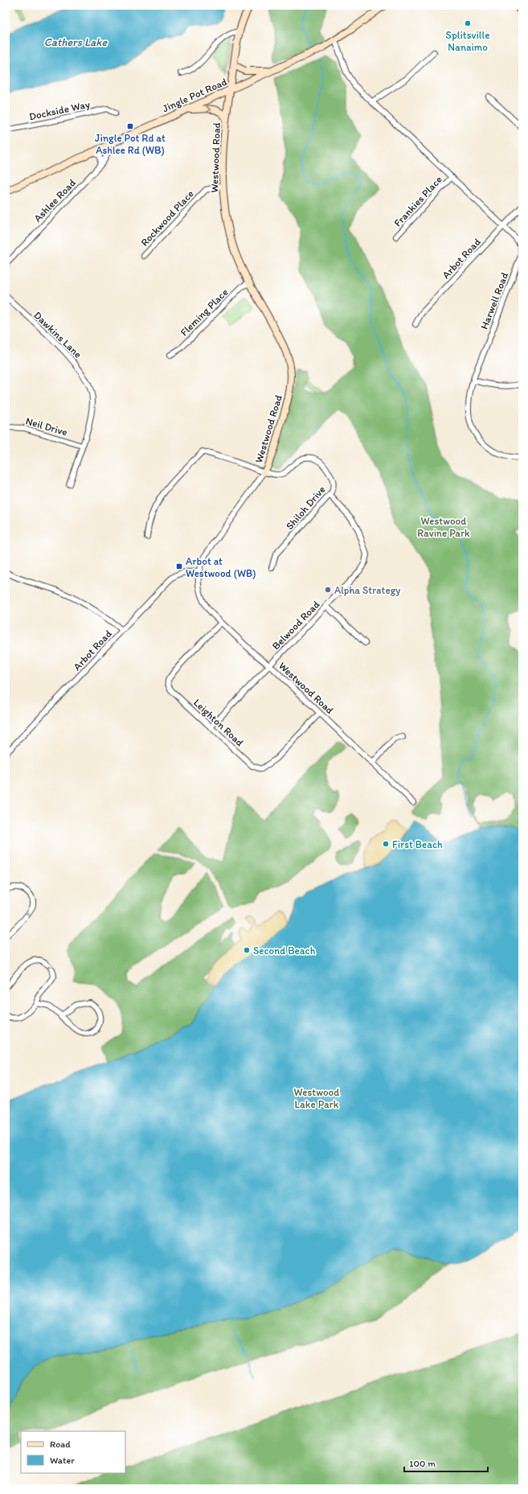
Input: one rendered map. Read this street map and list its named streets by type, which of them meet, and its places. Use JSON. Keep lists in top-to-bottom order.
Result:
{
  "streets": {
    "street": [
      "Jingle Pot Road",
      "Dockside Way",
      "Westwood Road",
      "Ashlee Road",
      "Frankies Place",
      "Rockwood Place",
      "Arbot Road",
      "Harwell Road",
      "Fleming Place",
      "Dawkins Lane",
      "Neil Drive",
      "Shiloh Drive",
      "Belwood Road",
      "Leighton Road"
    ]
  },
  "crossings": [
    ["Jingle Pot Road", "Westwood Road"],
    ["Jingle Pot Road", "Ashlee Road"],
    ["Jingle Pot Road", "Harwell Road"],
    ["Westwood Road", "Rockwood Place"],
    ["Westwood Road", "Arbot Road"],
    ["Westwood Road", "Fleming Place"],
    ["Westwood Road", "Shiloh Drive"],
    ["Westwood Road", "Belwood Road"],
    ["Westwood Road", "Leighton Road"],
    ["Frankies Place", "Harwell Road"],
    ["Arbot Road", "Harwell Road"],
    ["Dawkins Lane", "Neil Drive"],
    ["Shiloh Drive", "Belwood Road"],
    ["Belwood Road", "Leighton Road"]
  ],
  "water": ["Cathers Lake"],
  "parks": ["Westwood Ravine Park", "Westwood Lake Park"],
  "places": {
    "other": [
      "Splitsville Nanaimo",
      "Alpha Strategy",
      "First Beach",
      "Second Beach"
    ],
    "transit": ["Jingle Pot Rd at Ashlee Rd (WB)", "Arbot at Westwood (WB)"]
  },
  "legend": ["Road", "Water"],
  "scale_bar": "100 m"
}
